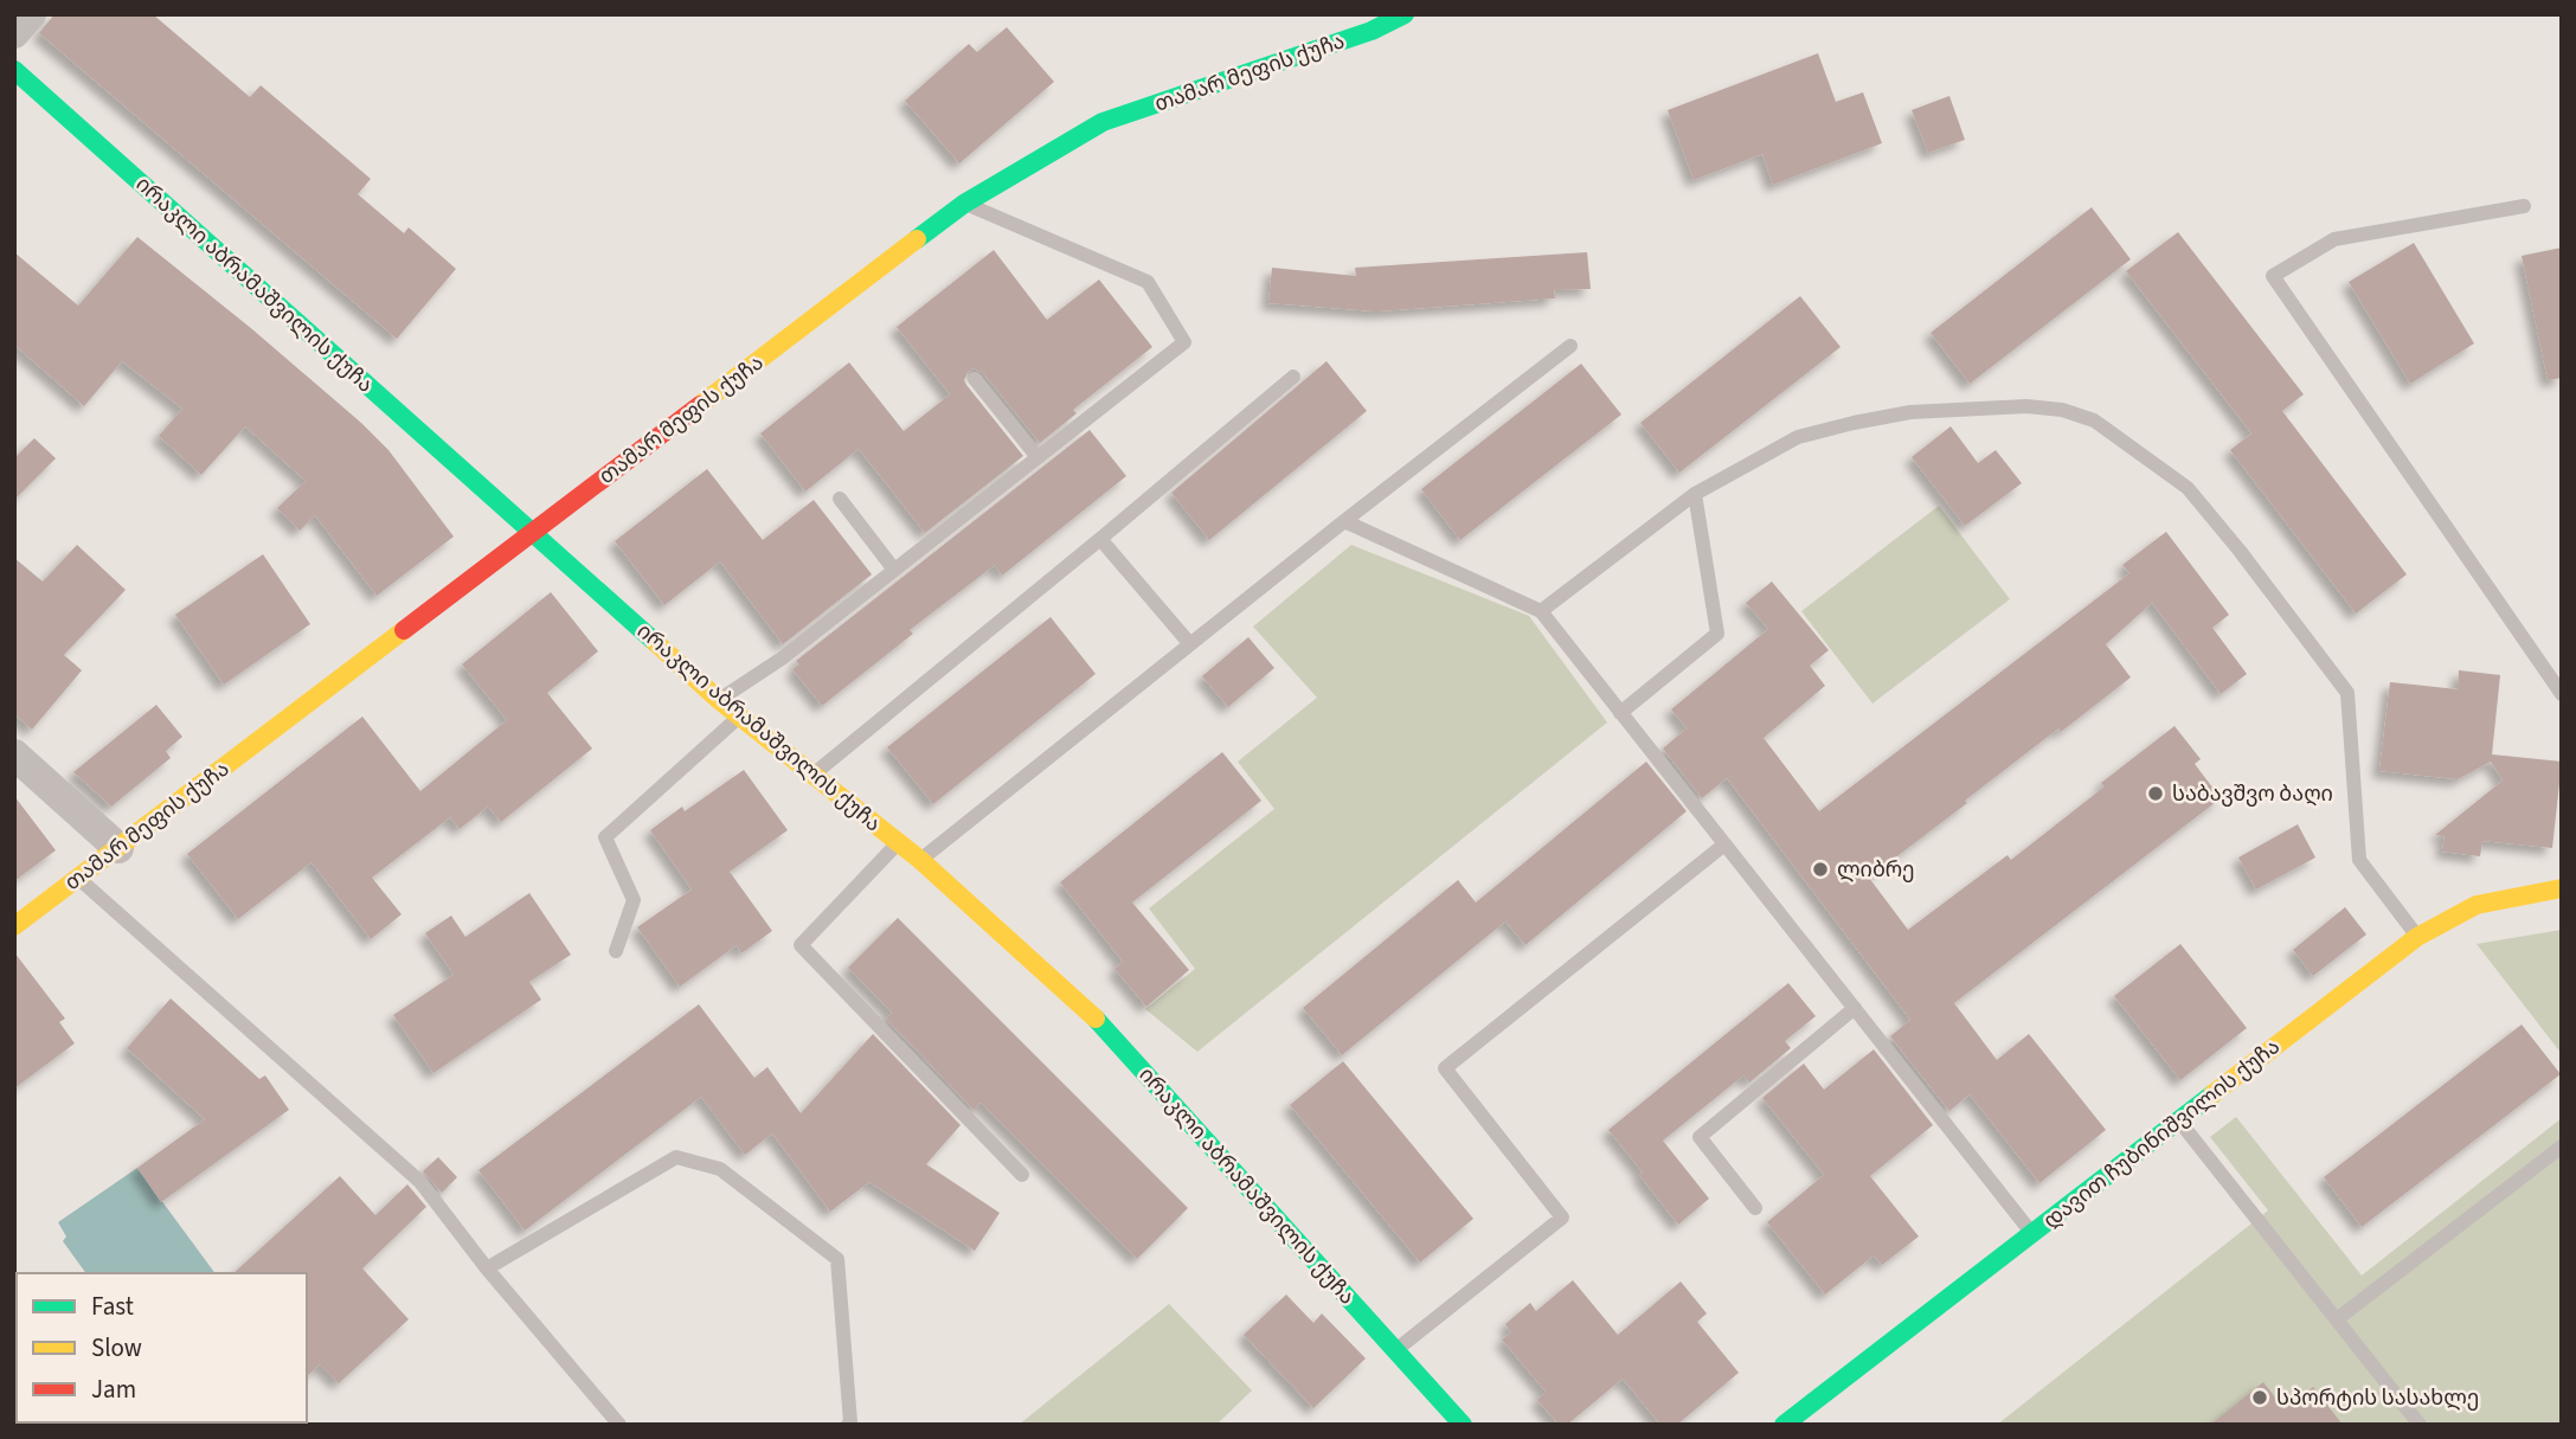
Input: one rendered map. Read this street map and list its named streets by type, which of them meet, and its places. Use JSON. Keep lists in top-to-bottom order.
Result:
{
  "streets": {
    "street": ["თამარ მეფის ქუჩა", "ირაკლი აბრამაშვილის ქუჩა", "დავით ჩუბინიშვილის ქუჩა"]
  },
  "crossings": [
    ["თამარ მეფის ქუჩა", "ირაკლი აბრამაშვილის ქუჩა"]
  ],
  "places": ["საბავშვო ბაღი", "ლიბრე", "სპორტის სასახლე"],
  "legend": ["Fast", "Slow", "Jam"]
}
